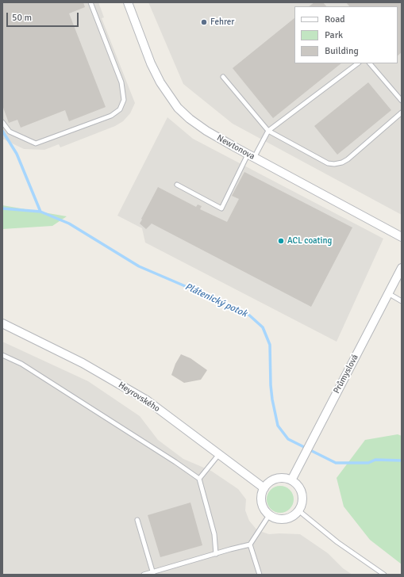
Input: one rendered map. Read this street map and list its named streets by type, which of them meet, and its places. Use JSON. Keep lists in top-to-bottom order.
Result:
{
  "streets": {
    "street": ["Newtonova", "Průmyslová", "Heyrovského"]
  },
  "crossings": [
    ["Průmyslová", "Heyrovského"]
  ],
  "water": ["Plátenický potok"],
  "places": ["Fehrer", "ACL coating"],
  "legend": ["Road", "Park", "Building"],
  "scale_bar": "50 m"
}
